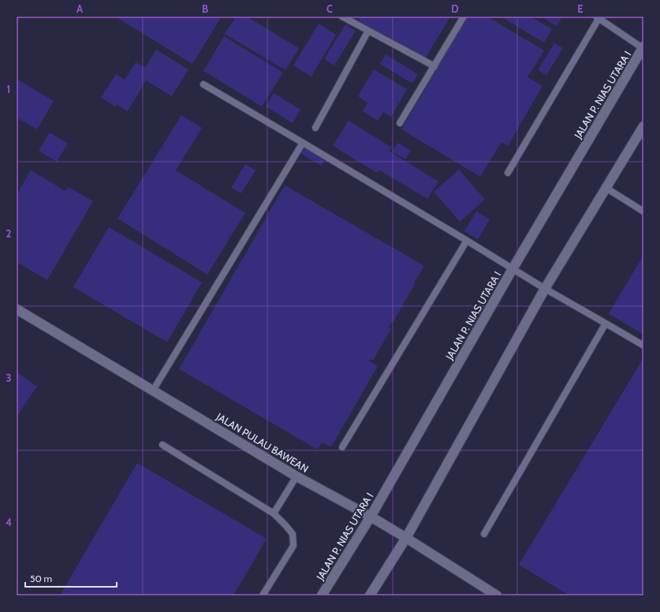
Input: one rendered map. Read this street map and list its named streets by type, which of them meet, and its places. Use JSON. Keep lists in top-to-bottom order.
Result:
{
  "streets": {
    "street": ["JALAN P. NIAS UTARA I", "JALAN PULAU BAWEAN"]
  },
  "crossings": [
    ["JALAN P. NIAS UTARA I", "JALAN PULAU BAWEAN"]
  ],
  "scale_bar": "50 m",
  "grid": {
    "columns": [
      "A",
      "B",
      "C",
      "D",
      "E"
    ],
    "rows": [
      "1",
      "2",
      "3",
      "4"
    ]
  }
}
